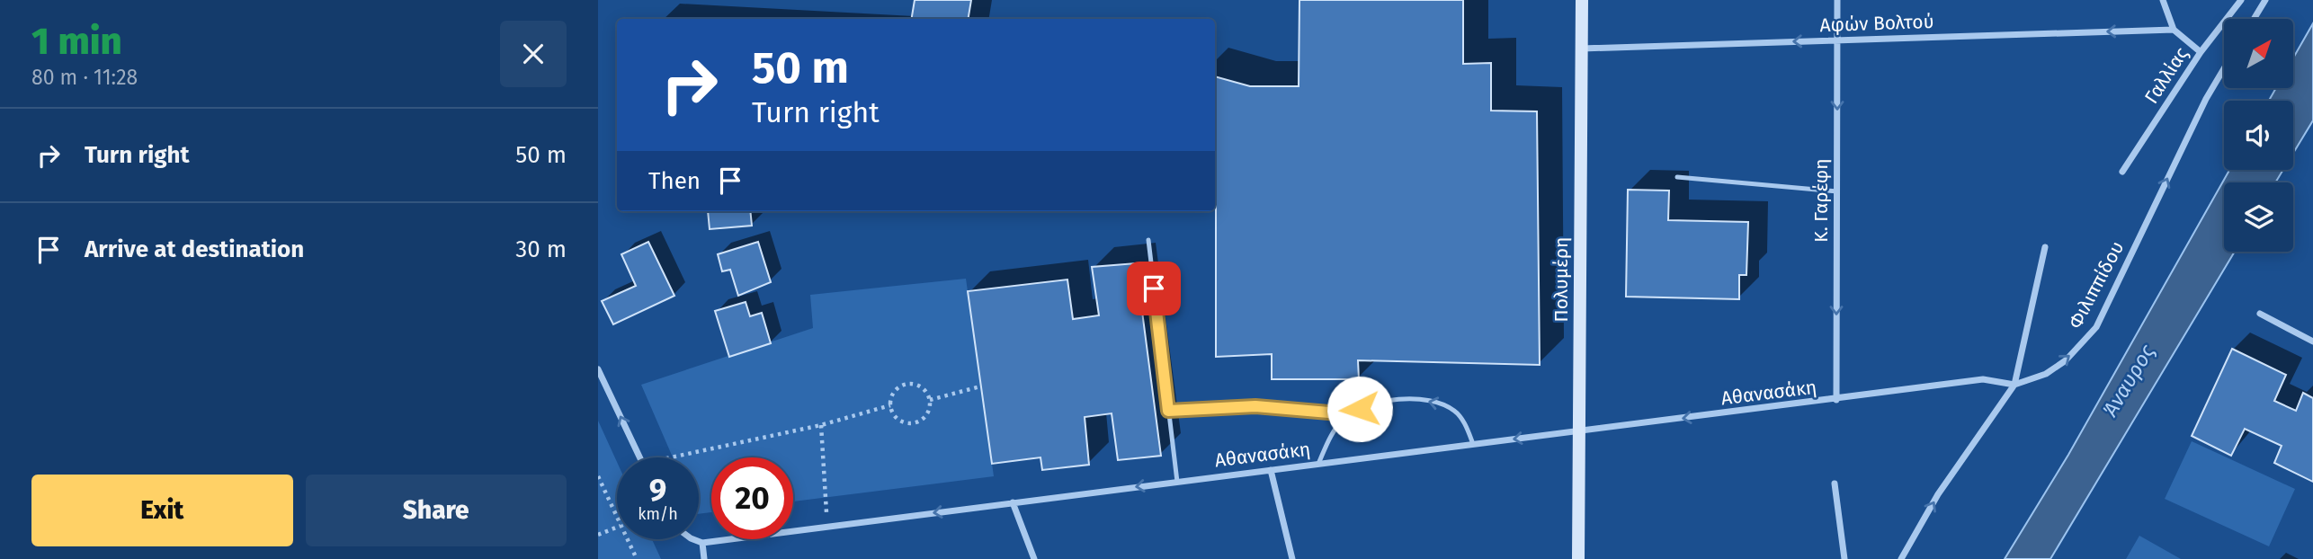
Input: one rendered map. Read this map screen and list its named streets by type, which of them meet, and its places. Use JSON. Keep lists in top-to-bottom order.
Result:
{
  "streets": {
    "main road": ["Πολυμέρη"],
    "street": [
      "Αφών Βολτού",
      "Γαλλίας",
      "Κ. Γαρέφη",
      "Φιλιππίδου",
      "Αθανασάκη"
    ]
  },
  "crossings": [
    ["Αφών Βολτού", "Κ. Γαρέφη"],
    ["Αφών Βολτού", "Πολυμέρη"],
    ["Κ. Γαρέφη", "Αθανασάκη"],
    ["Πολυμέρη", "Αθανασάκη"],
    ["Φιλιππίδου", "Αθανασάκη"]
  ],
  "one_way": [
    "Αφών Βολτού",
    "Κ. Γαρέφη",
    "Φιλιππίδου",
    "Αθανασάκη"
  ],
  "water": ["Άναυρος"],
  "north": "top right",
  "page": {
    "heading": ["1 min", "80 m · 11:28"],
    "turn": ["50 m", "Turn right"],
    "list": [
      {
        "name": "Turn right",
        "value": "50 m"
      },
      {
        "name": "Arrive at destination",
        "value": "30 m"
      }
    ],
    "then": "Then",
    "speed": "9 km/h",
    "limit": "20",
    "buttons": ["Exit", "Share"]
  }
}
